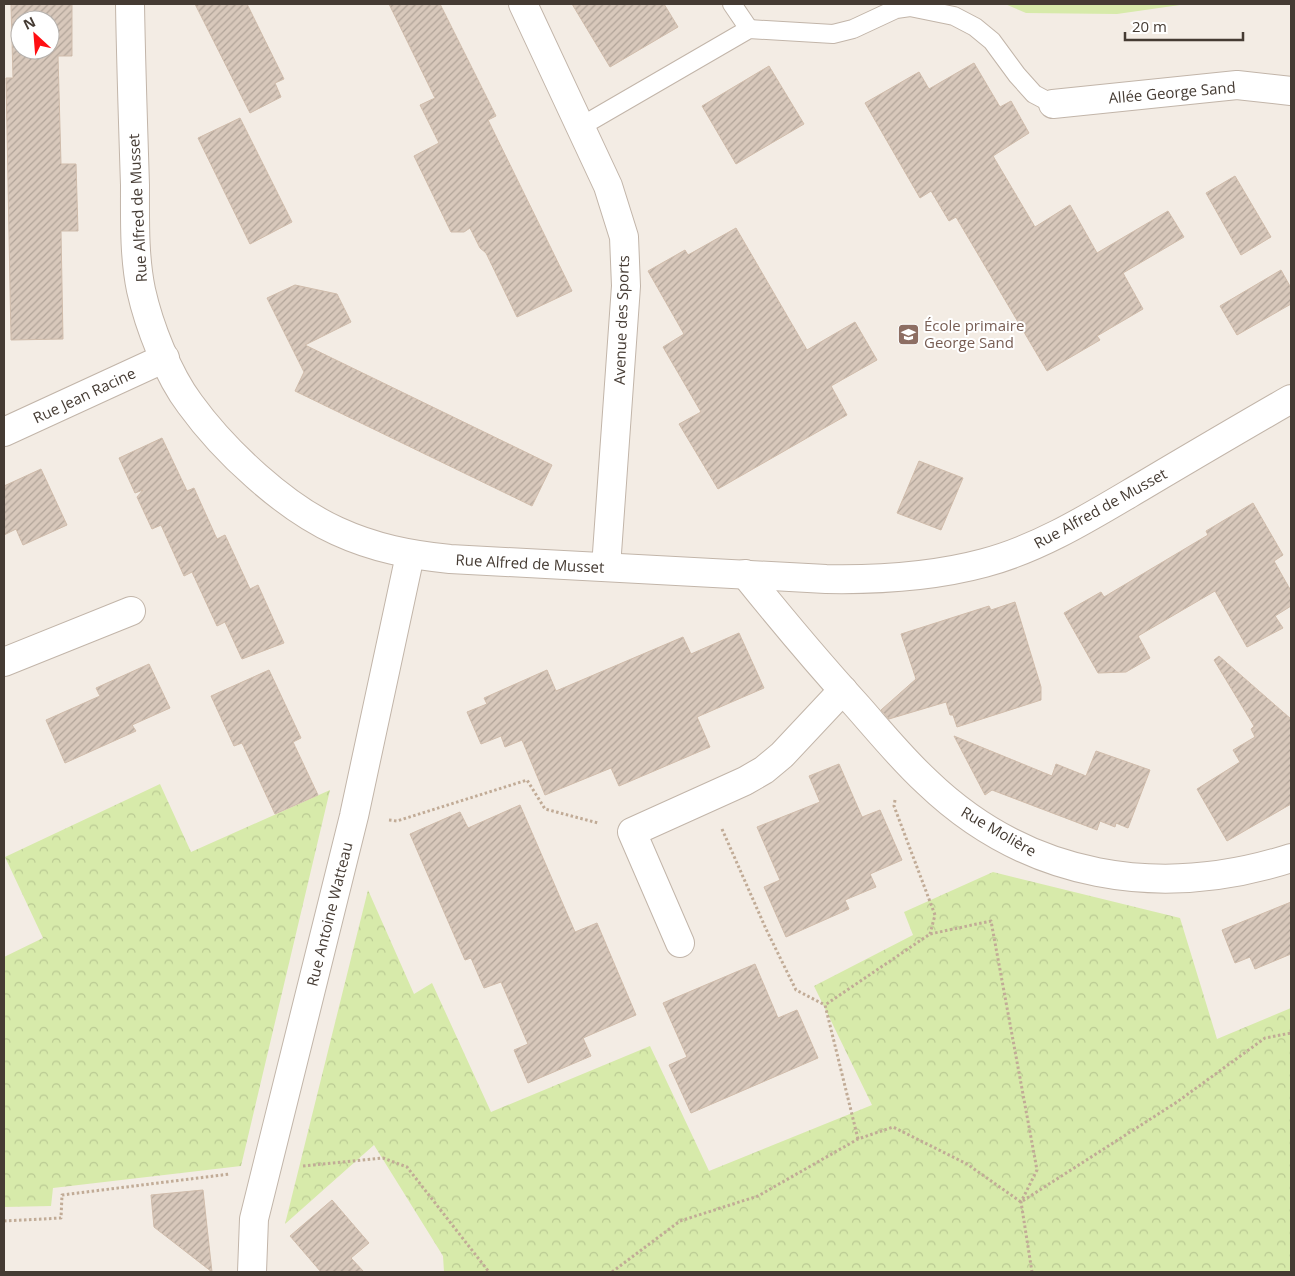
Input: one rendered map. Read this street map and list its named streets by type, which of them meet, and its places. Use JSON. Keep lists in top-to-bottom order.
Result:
{
  "streets": {
    "street": [
      "Allée George Sand",
      "Rue Alfred de Musset",
      "Avenue des Sports",
      "Rue Jean Racine",
      "Rue Molière",
      "Rue Antoine Watteau"
    ]
  },
  "crossings": [
    ["Rue Alfred de Musset", "Avenue des Sports"],
    ["Rue Alfred de Musset", "Rue Jean Racine"],
    ["Rue Alfred de Musset", "Rue Molière"],
    ["Rue Alfred de Musset", "Rue Antoine Watteau"]
  ],
  "places": {
    "school or university": ["École primaire George Sand"]
  },
  "scale_bar": "20 m",
  "north": "top left"
}
